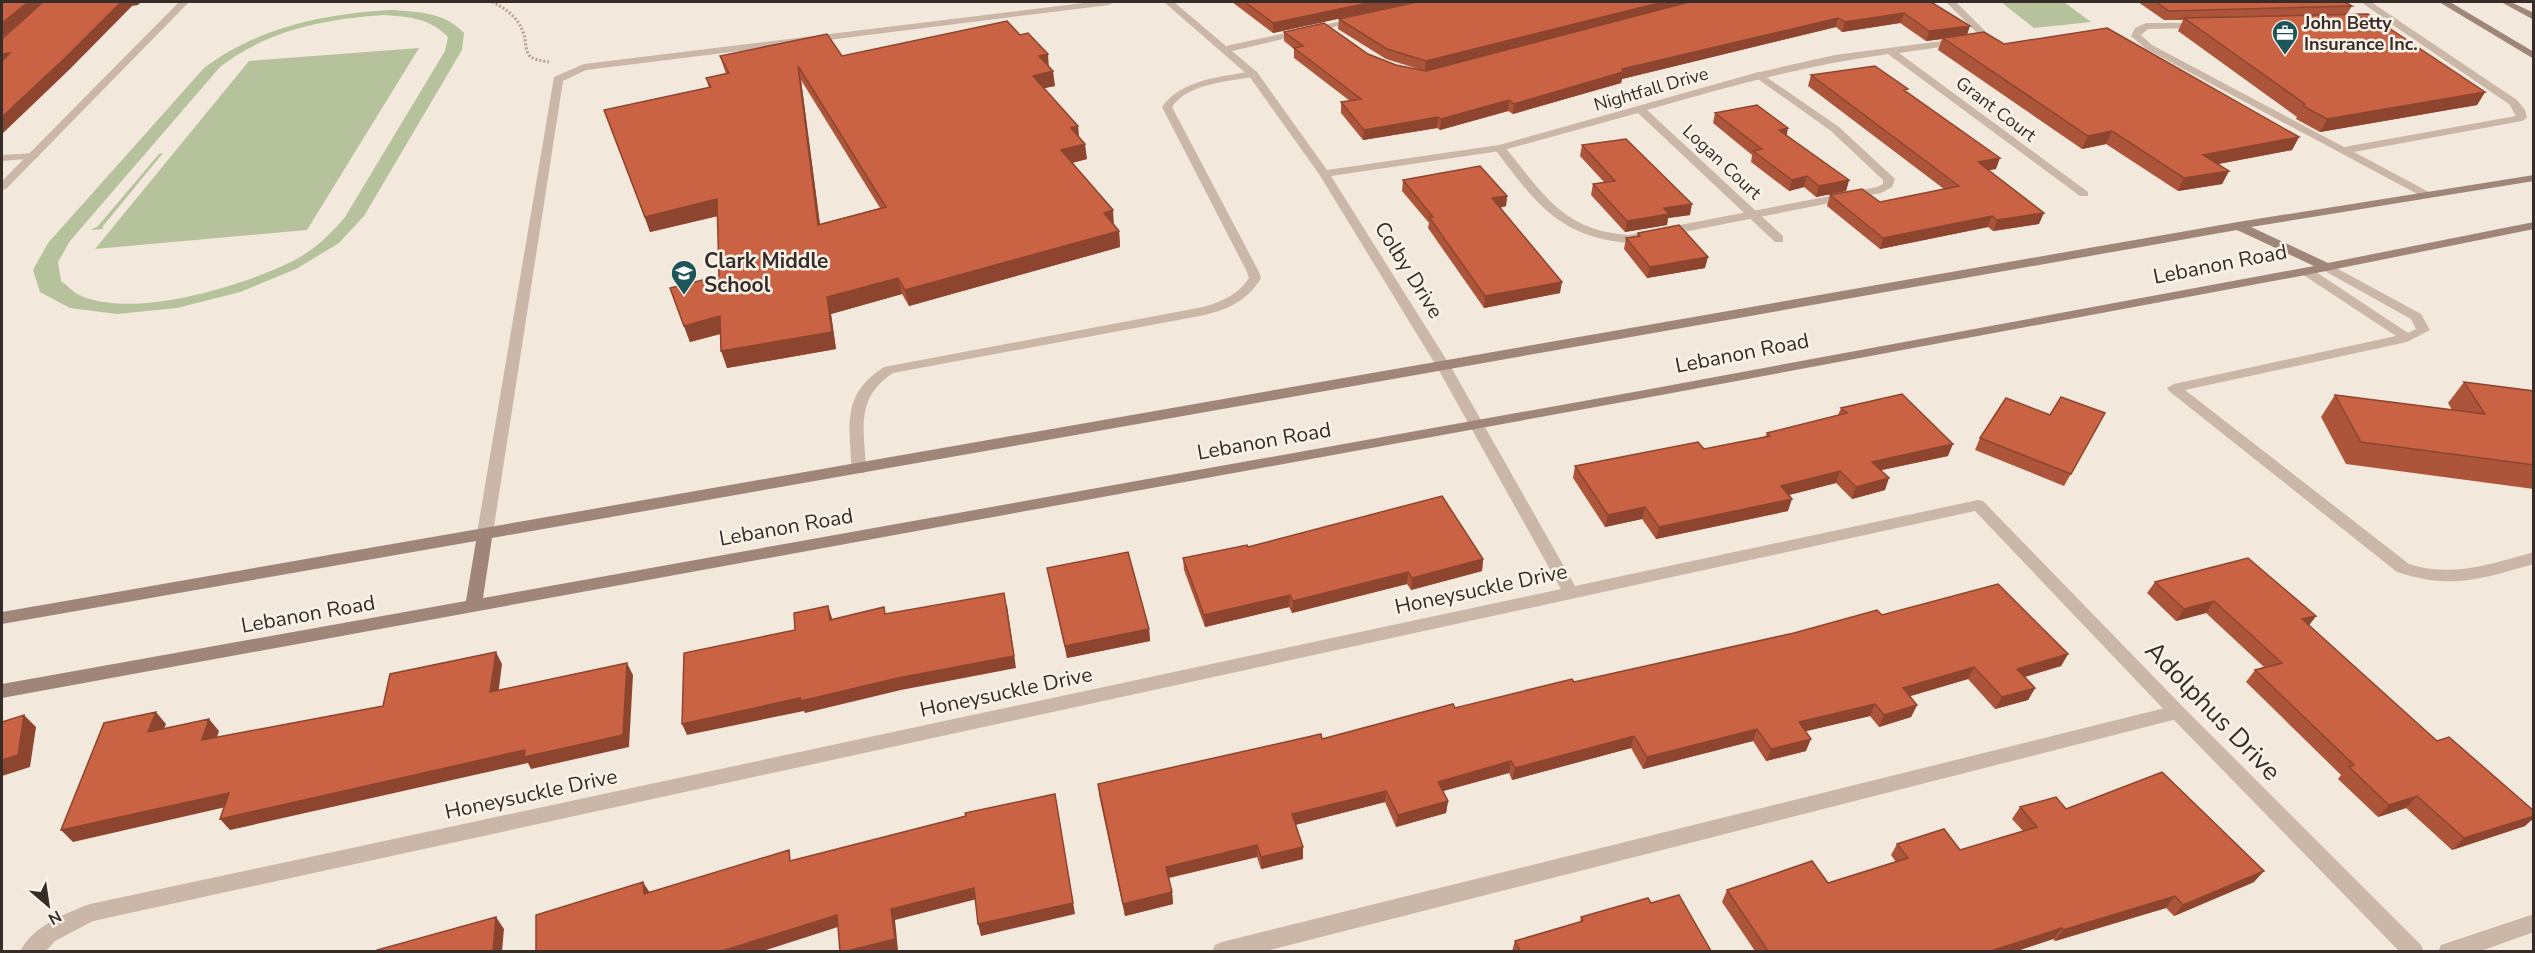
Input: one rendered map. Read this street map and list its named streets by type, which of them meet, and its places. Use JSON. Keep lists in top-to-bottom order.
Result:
{
  "streets": {
    "main road": ["Lebanon Road"],
    "street": [
      "Nightfall Drive",
      "Grant Court",
      "Logan Court",
      "Colby Drive",
      "Honeysuckle Drive",
      "Adolphus Drive"
    ]
  },
  "crossings": [
    ["Nightfall Drive", "Grant Court"],
    ["Nightfall Drive", "Logan Court"],
    ["Nightfall Drive", "Colby Drive"],
    ["Lebanon Road", "Colby Drive"],
    ["Colby Drive", "Honeysuckle Drive"],
    ["Honeysuckle Drive", "Adolphus Drive"]
  ],
  "places": {
    "office": ["John Betty Insurance Inc."],
    "school or university": ["Clark Middle School"]
  },
  "north": "bottom right"
}
